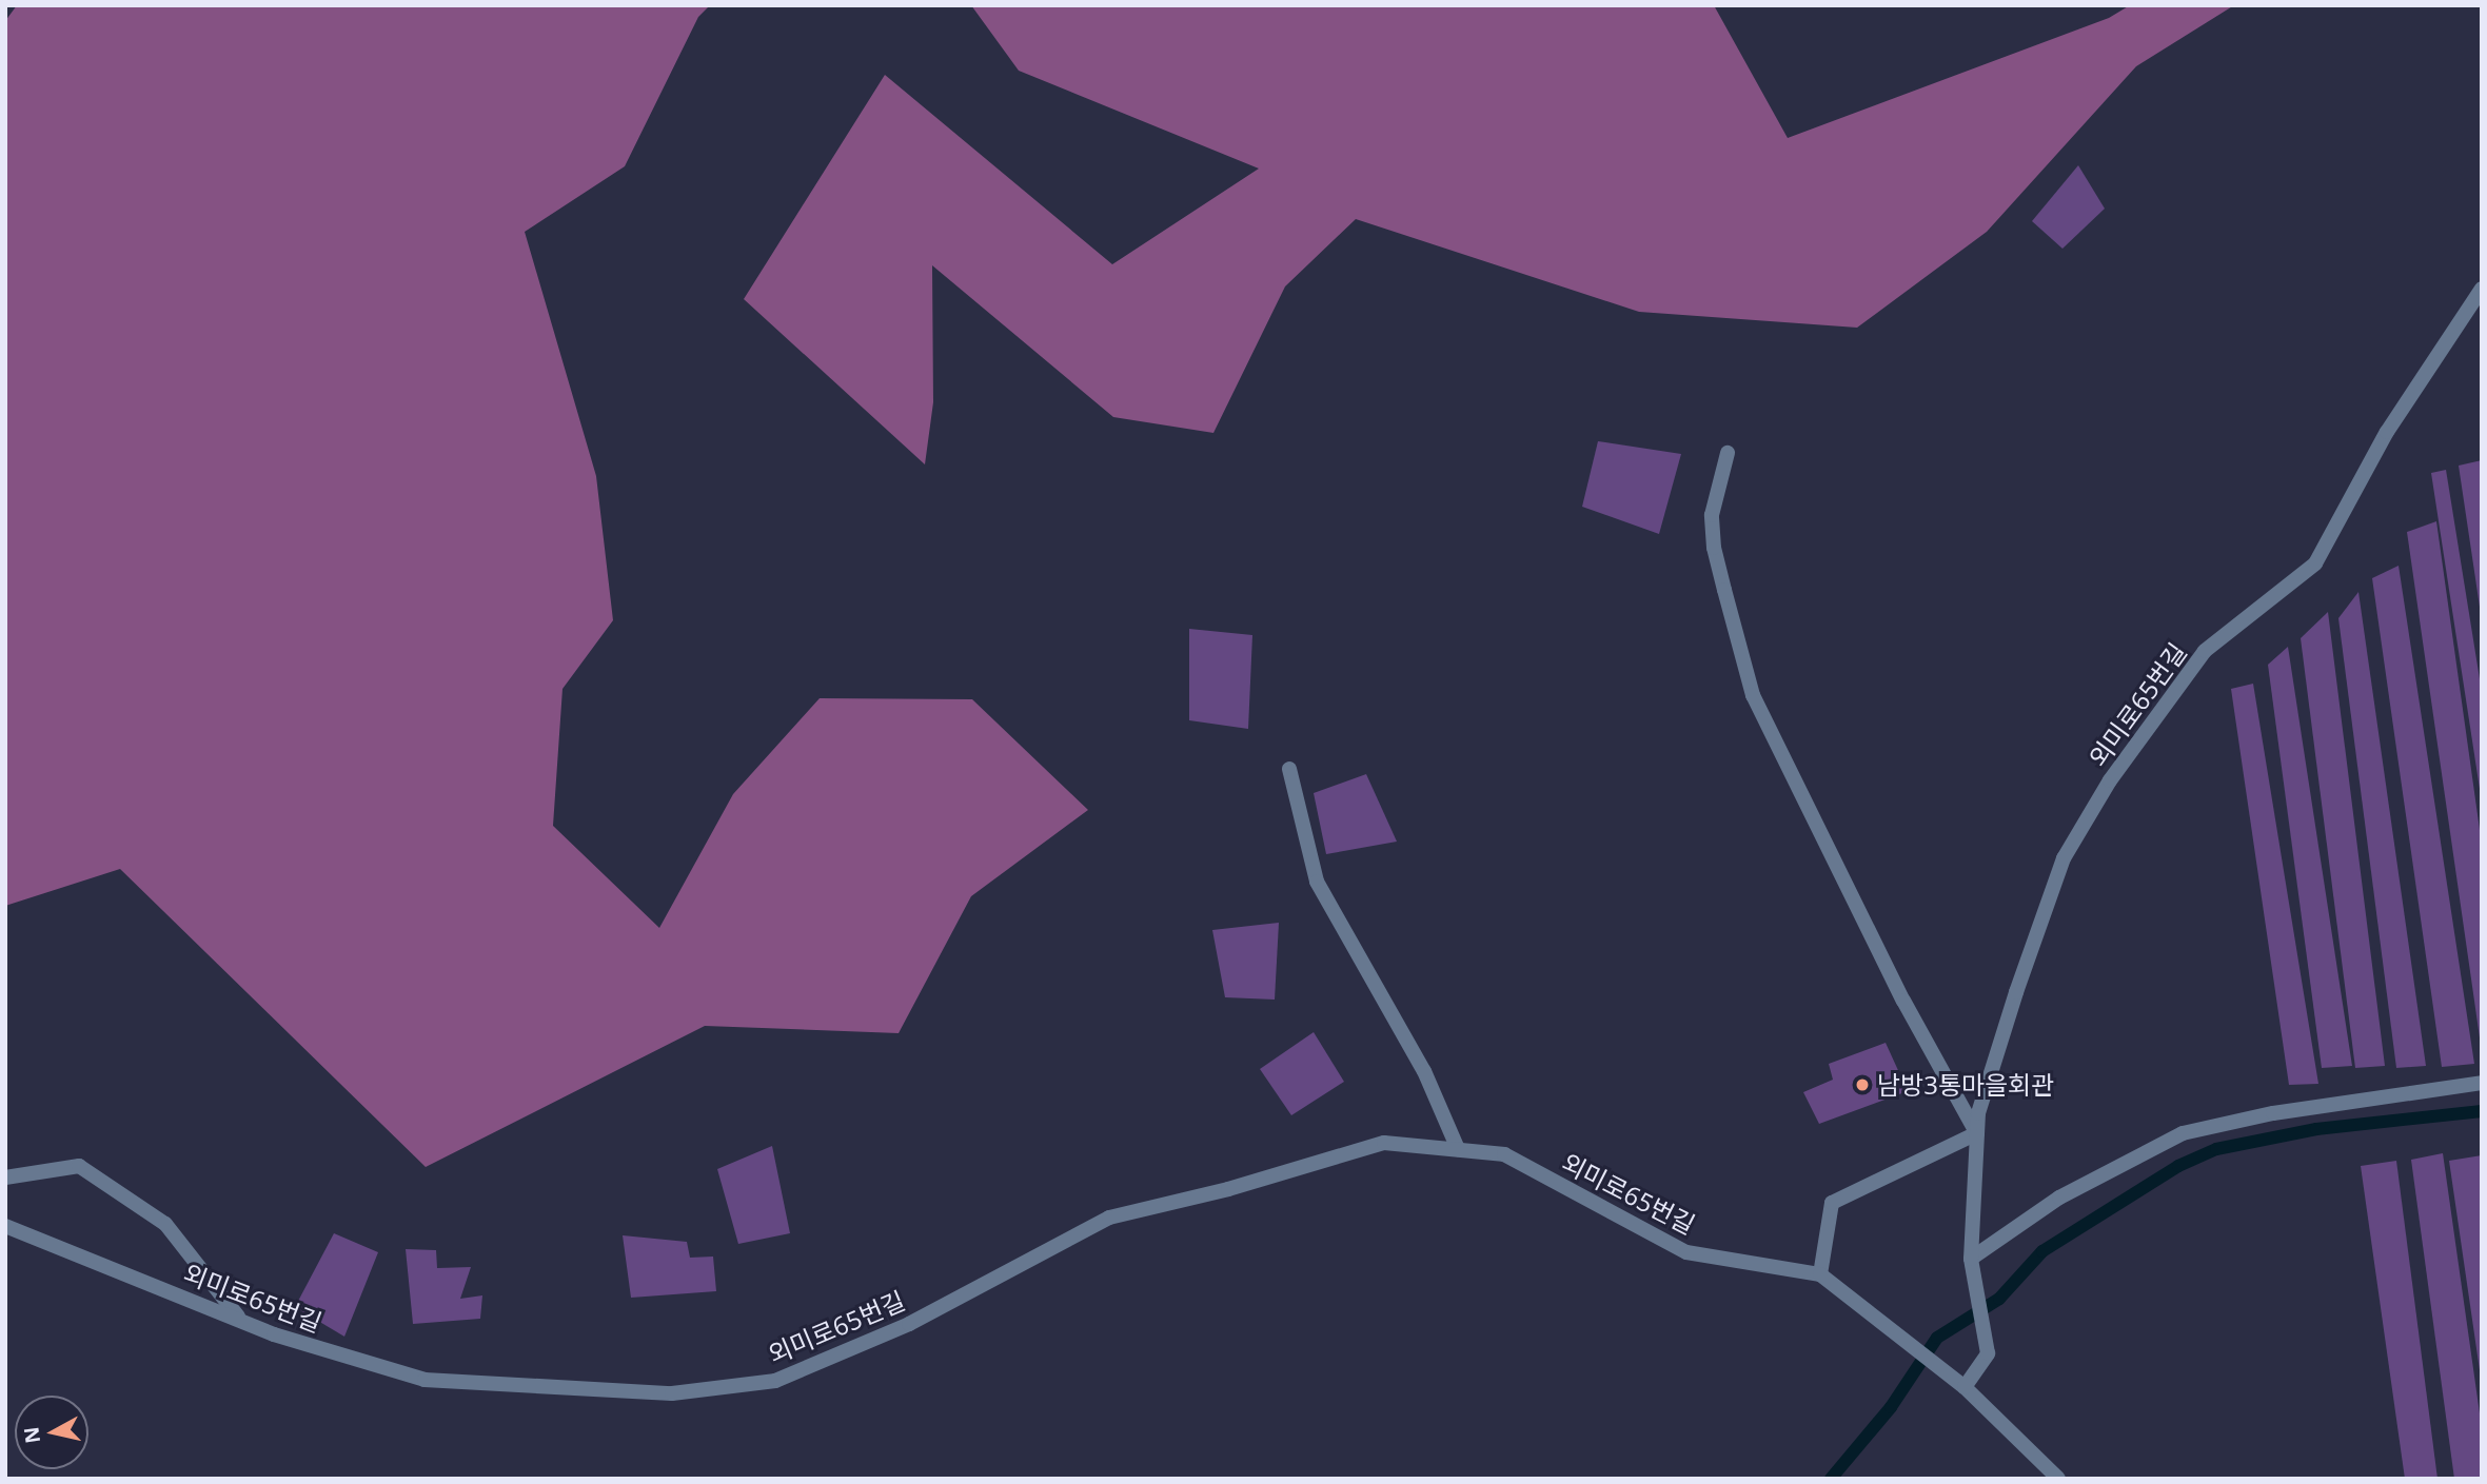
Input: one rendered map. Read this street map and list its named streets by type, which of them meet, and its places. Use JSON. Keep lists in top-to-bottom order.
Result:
{
  "streets": {
    "street": ["외미로65번길"]
  },
  "places": ["남방3통마을회관"],
  "north": "left"
}
